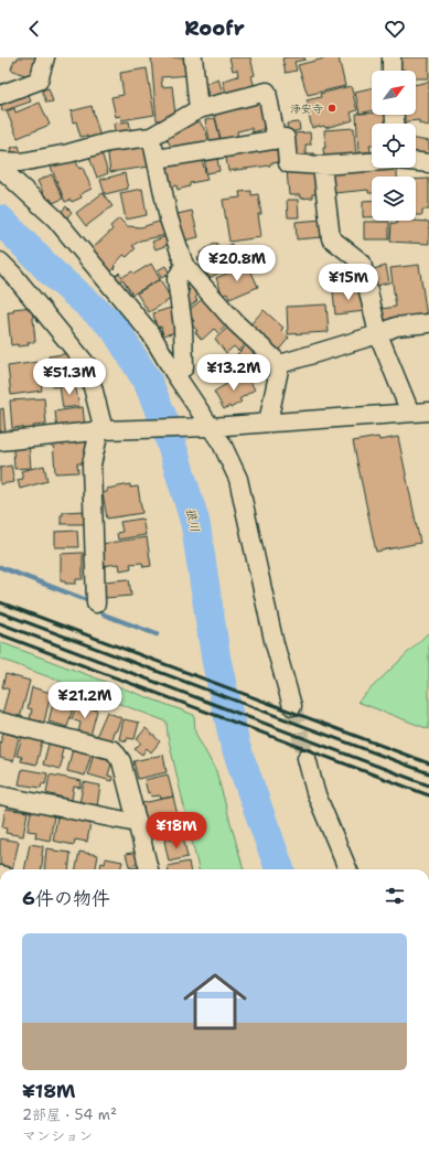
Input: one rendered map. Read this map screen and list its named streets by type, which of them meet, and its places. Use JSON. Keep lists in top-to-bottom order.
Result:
{
  "water": ["狼川"],
  "places": ["浄安寺"],
  "north": "top right",
  "page": {
    "header": "Roofr",
    "price": [
      "¥20.8M",
      "¥15M",
      "¥13.2M",
      "¥51.3M",
      "¥21.2M",
      "¥18M"
    ],
    "heading": "6件の物件",
    "list": [
      {
        "name": "¥18M",
        "note": "2部屋 · 54 m² · マンション"
      }
    ]
  }
}
